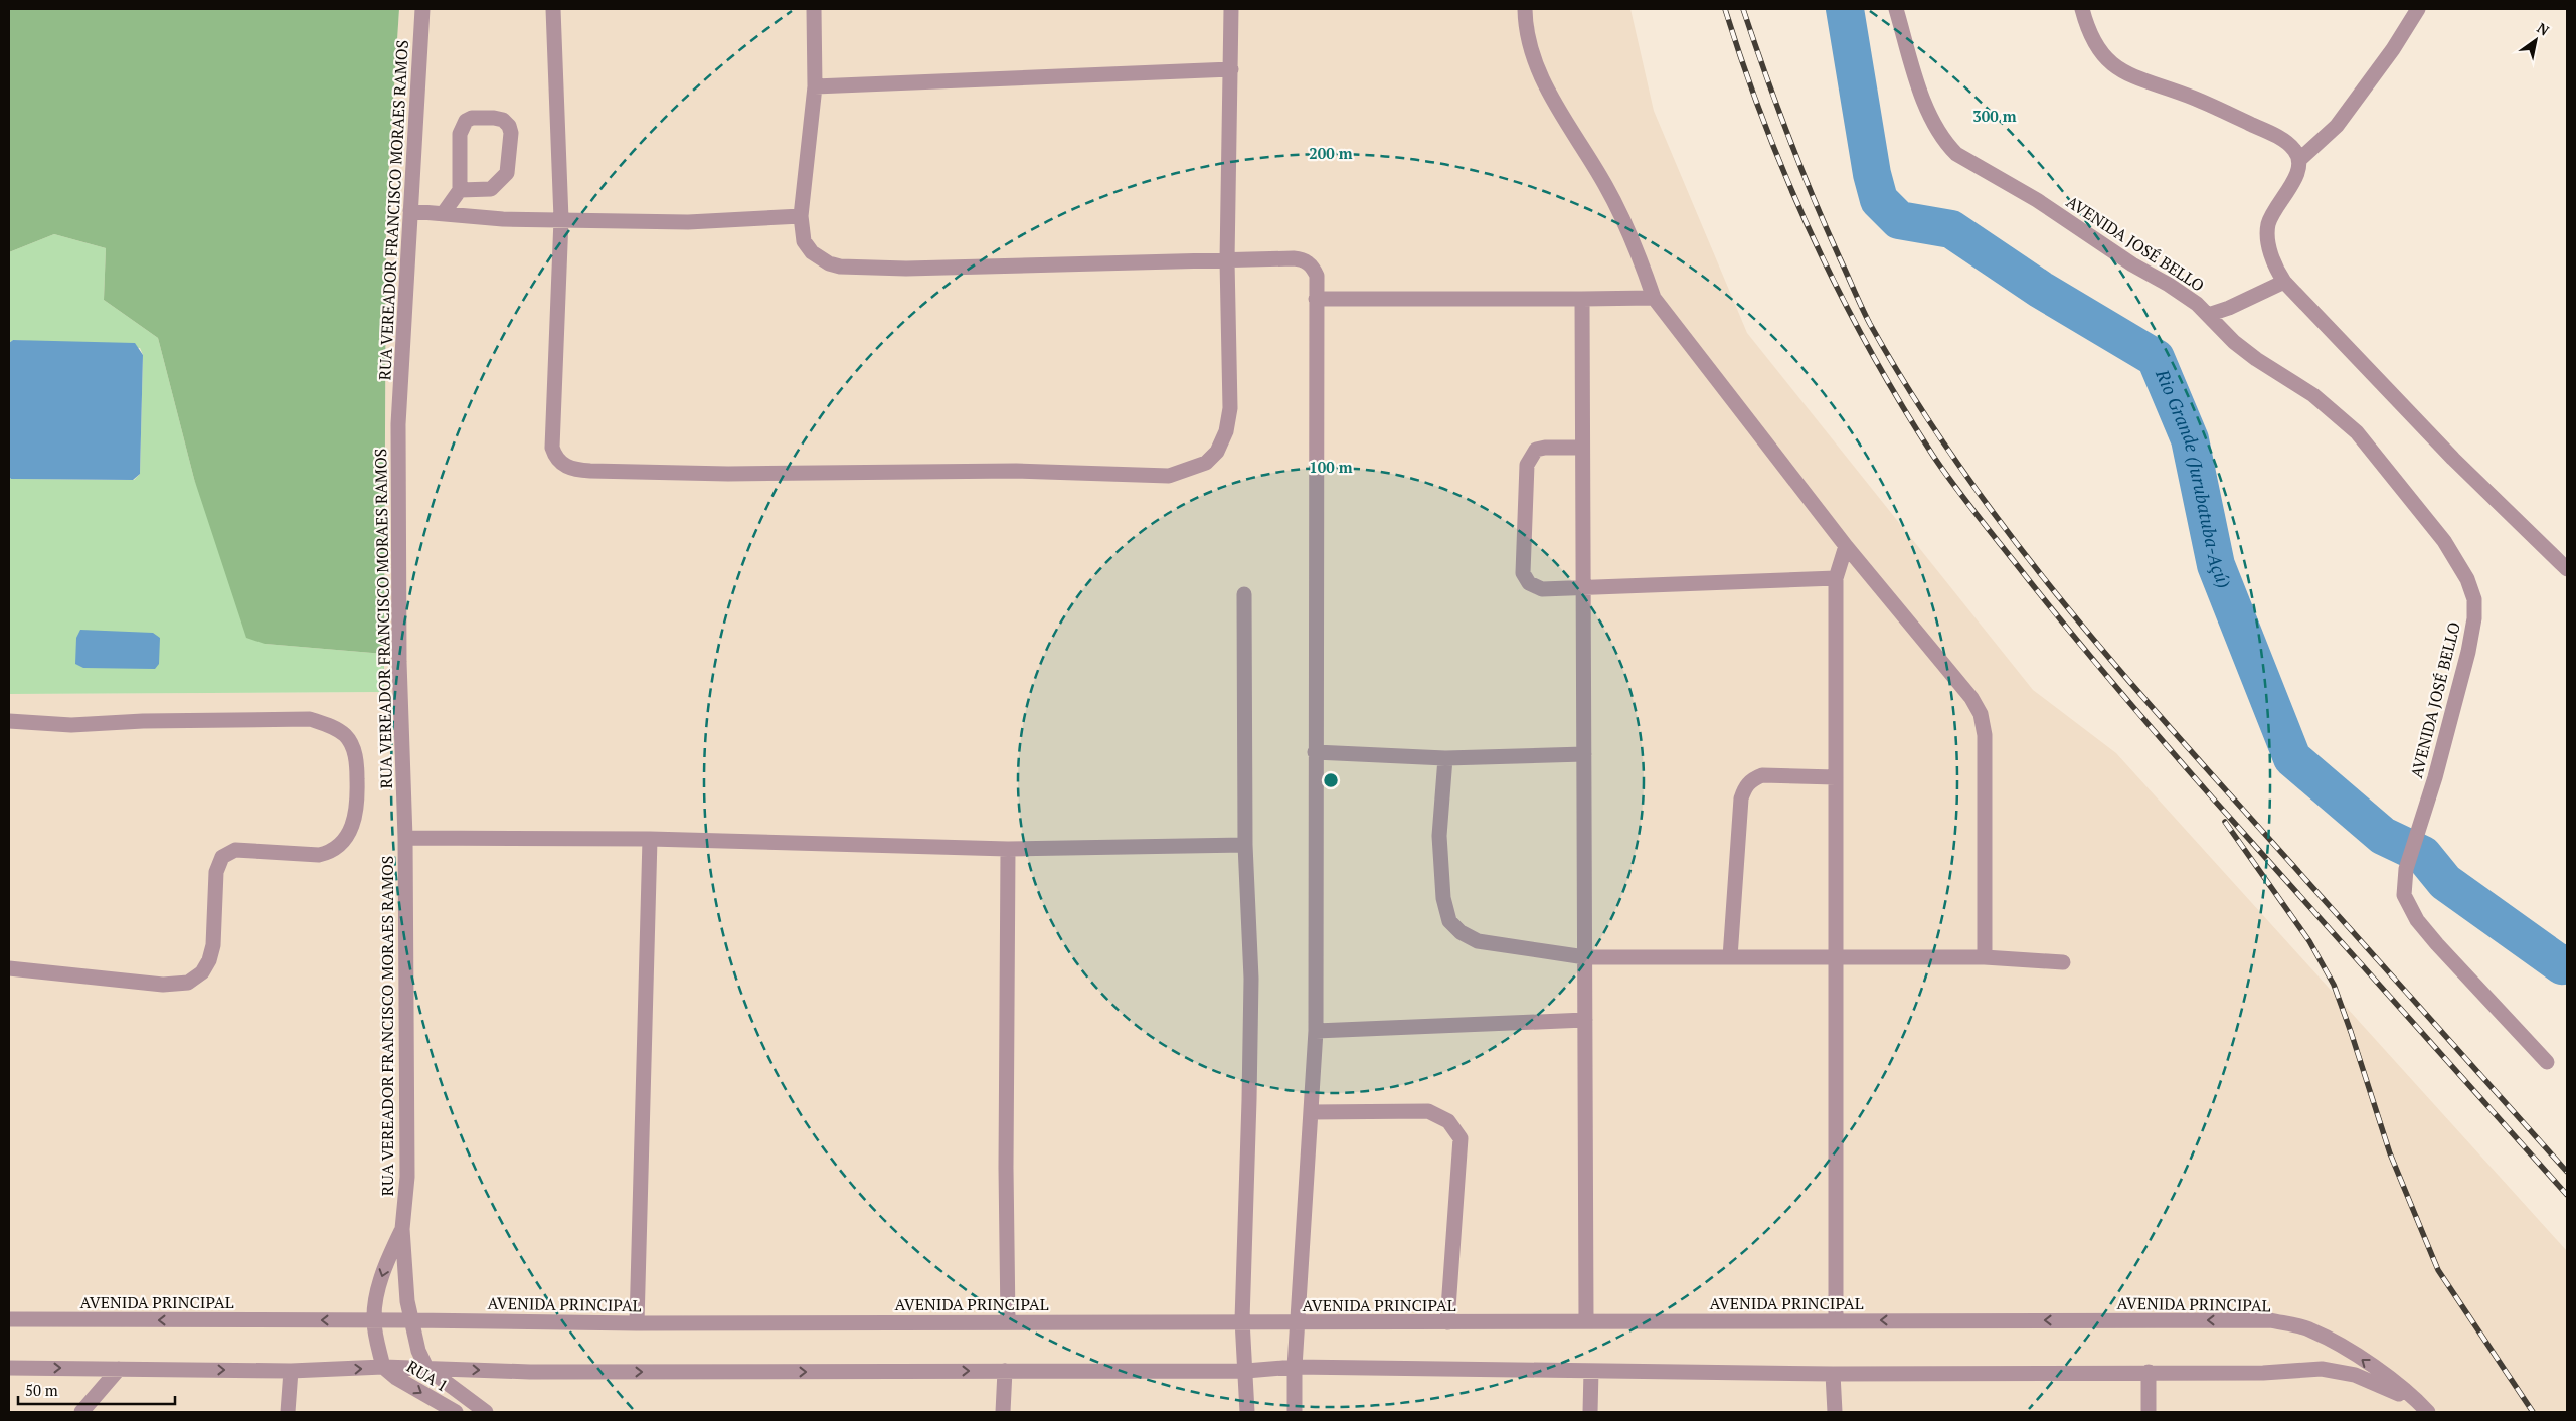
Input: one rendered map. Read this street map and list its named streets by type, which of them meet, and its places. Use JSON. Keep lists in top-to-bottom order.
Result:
{
  "streets": {
    "street": [
      "RUA VEREADOR FRANCISCO MORAES RAMOS",
      "AVENIDA JOSÉ BELLO",
      "AVENIDA PRINCIPAL",
      "RUA 1"
    ]
  },
  "crossings": [
    ["AVENIDA PRINCIPAL", "RUA 1"]
  ],
  "water": ["Rio Grande (Jurubatuba-Açú)"],
  "scale_bar": "50 m",
  "north": "top right",
  "rings": ["300 m", "200 m", "100 m"]
}
